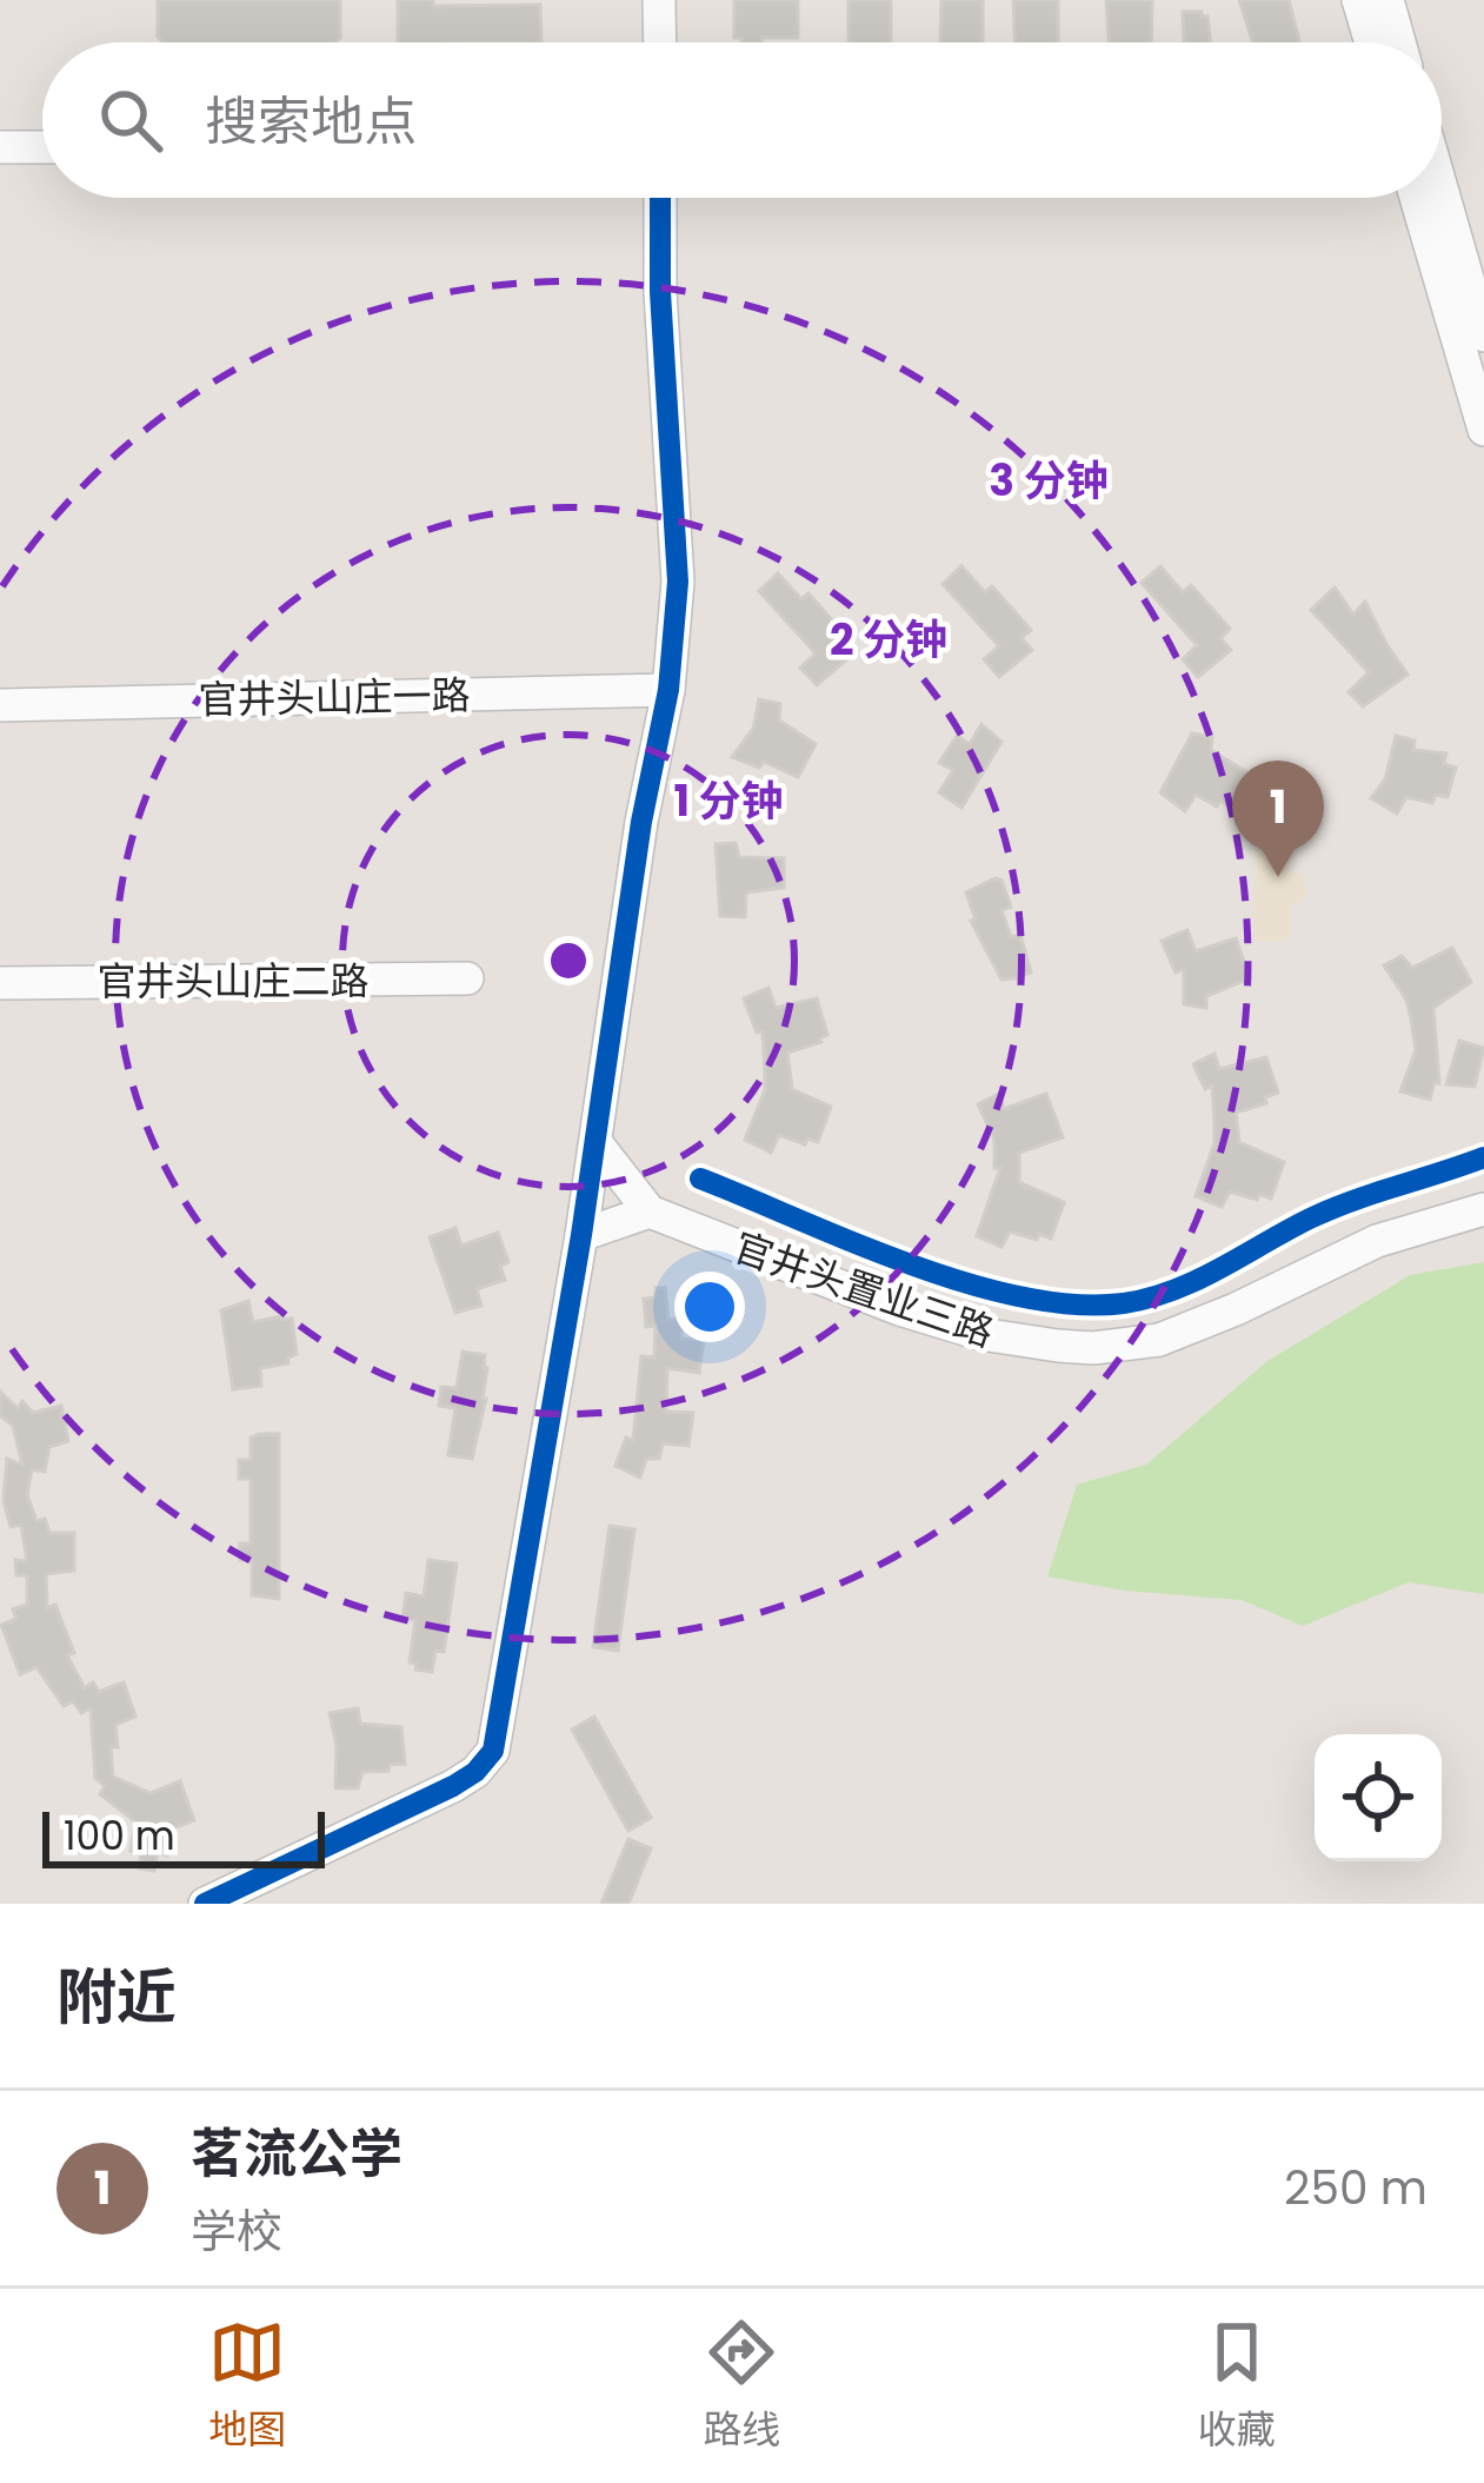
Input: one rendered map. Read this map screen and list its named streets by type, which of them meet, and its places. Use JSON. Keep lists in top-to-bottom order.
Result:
{
  "streets": {
    "street": ["官井头山庄一路", "官井头山庄二路", "官井头置业三路"]
  },
  "scale_bar": "100 m",
  "page": {
    "search": "搜索地点",
    "pins": "1",
    "scale": "100 m",
    "heading": "附近",
    "list": [
      {
        "mark": "1",
        "name": "茗流公学",
        "note": "学校",
        "value": "250 m"
      }
    ],
    "nav": ["地图", "路线", "收藏"]
  },
  "rings": ["3 分钟", "2 分钟", "1 分钟"]
}
